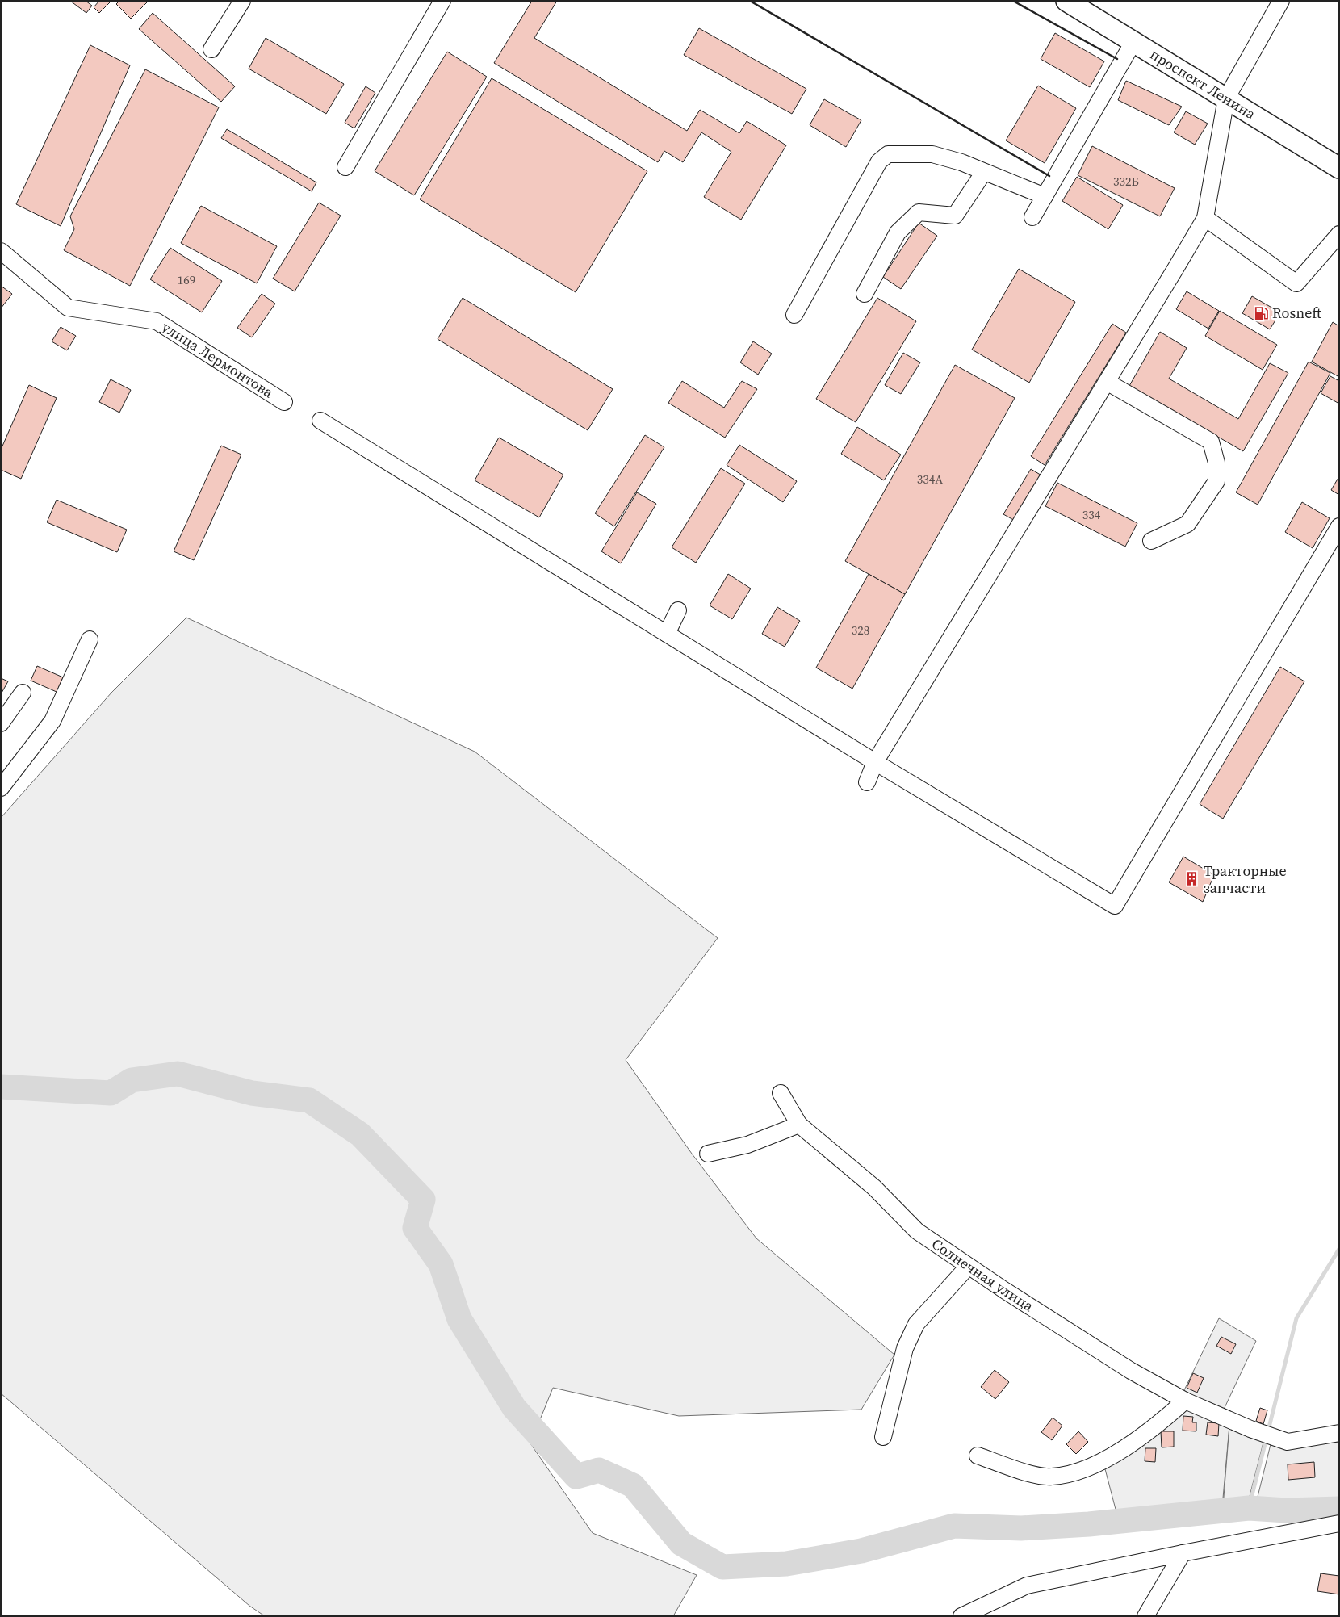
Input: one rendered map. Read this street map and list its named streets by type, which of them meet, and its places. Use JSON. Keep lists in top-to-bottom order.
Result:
{
  "streets": {
    "main road": ["проспект Ленина"],
    "street": ["улица Лермонтова", "Солнечная улица"]
  },
  "places": {
    "fuel station": ["Rosneft"],
    "building": ["Тракторные запчасти"]
  },
  "house_numbers": [
    "332Б",
    "169",
    "334А",
    "334",
    "328"
  ]
}
